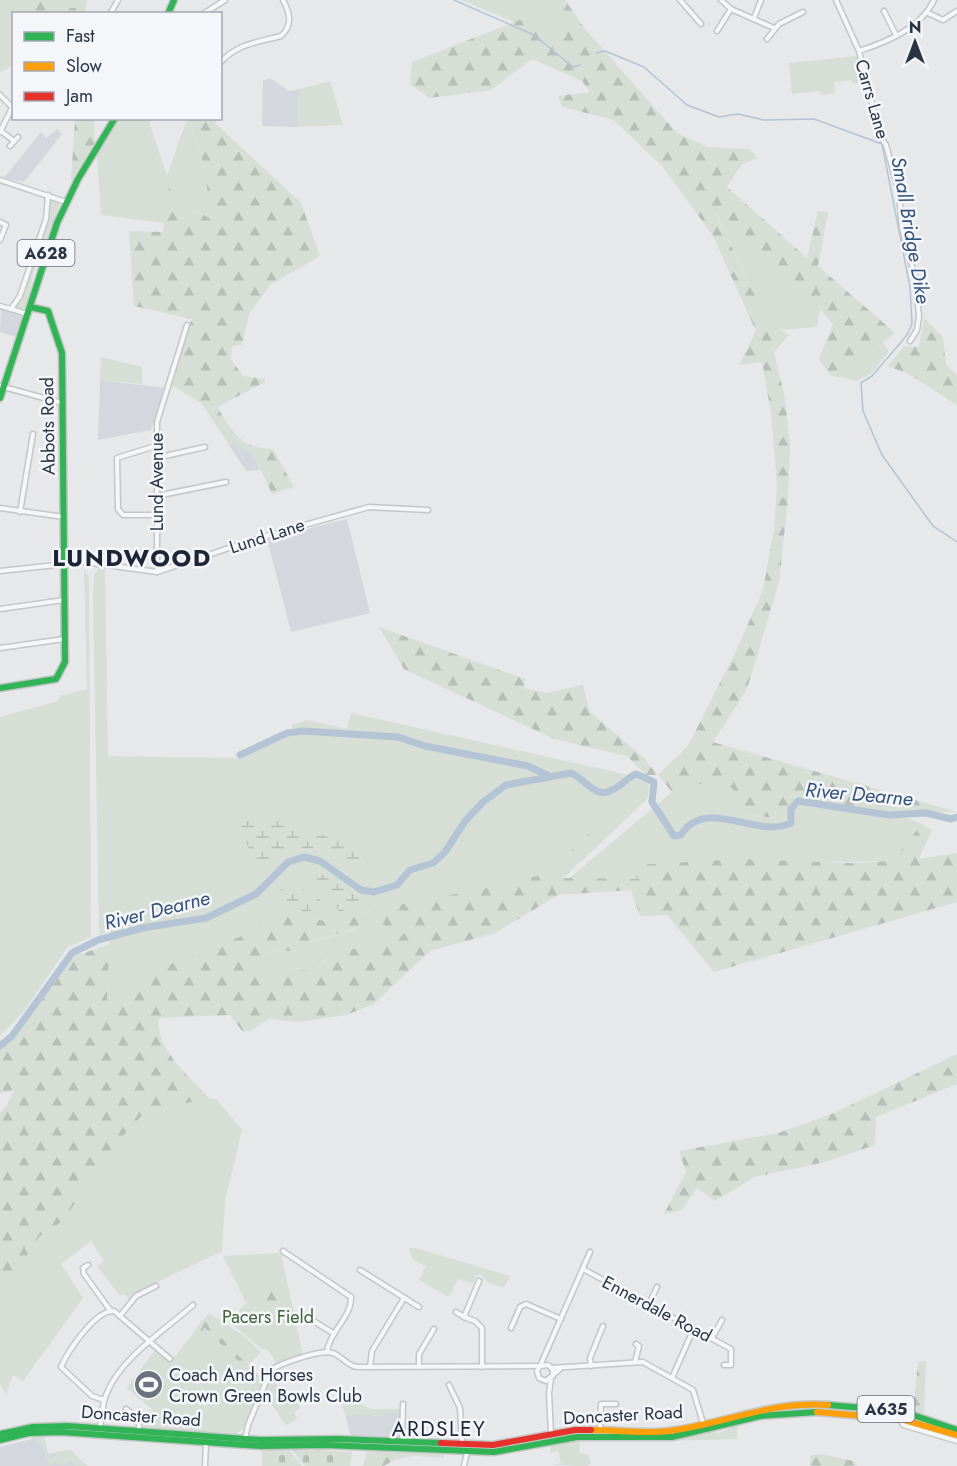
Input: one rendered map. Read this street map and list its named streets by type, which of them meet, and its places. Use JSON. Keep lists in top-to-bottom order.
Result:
{
  "streets": {
    "main road": [
      "A628",
      "Abbots Road",
      "A635",
      "Doncaster Road"
    ],
    "street": [
      "Carrs Lane",
      "Lund Avenue",
      "Lund Lane",
      "Ennerdale Road"
    ]
  },
  "crossings": [
    ["A628", "Abbots Road"],
    ["Abbots Road", "Lund Lane"],
    ["Lund Avenue", "Lund Lane"]
  ],
  "districts": ["LUNDWOOD", "ARDSLEY"],
  "water": ["Small Bridge Dike", "River Dearne"],
  "parks": ["Pacers Field"],
  "places": {
    "sports": ["Coach And Horses Crown Green Bowls Club"]
  },
  "legend": ["Fast", "Slow", "Jam"],
  "north": "top"
}
